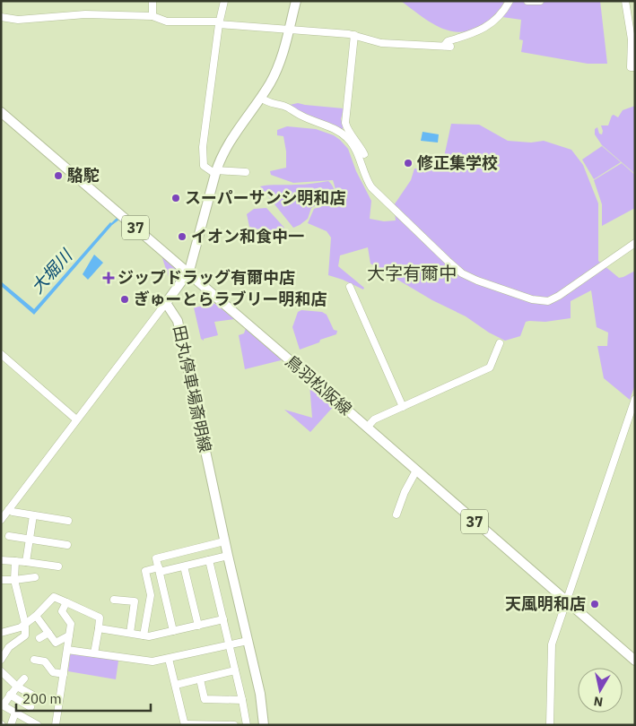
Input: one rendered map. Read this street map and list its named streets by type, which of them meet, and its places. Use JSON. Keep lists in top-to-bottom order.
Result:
{
  "streets": {
    "main road": ["37", "鳥羽松阪線", "田丸停車場斎明線"]
  },
  "districts": ["大字有爾中"],
  "water": ["大堀川"],
  "places": {
    "other": [
      "修正集学校",
      "駱駝",
      "スーパーサンシ明和店",
      "イオン和食中一",
      "ぎゅーとらラブリー明和店",
      "天風明和店"
    ],
    "health": ["ジップドラッグ有爾中店"]
  },
  "scale_bar": "200 m",
  "north": "bottom"
}
